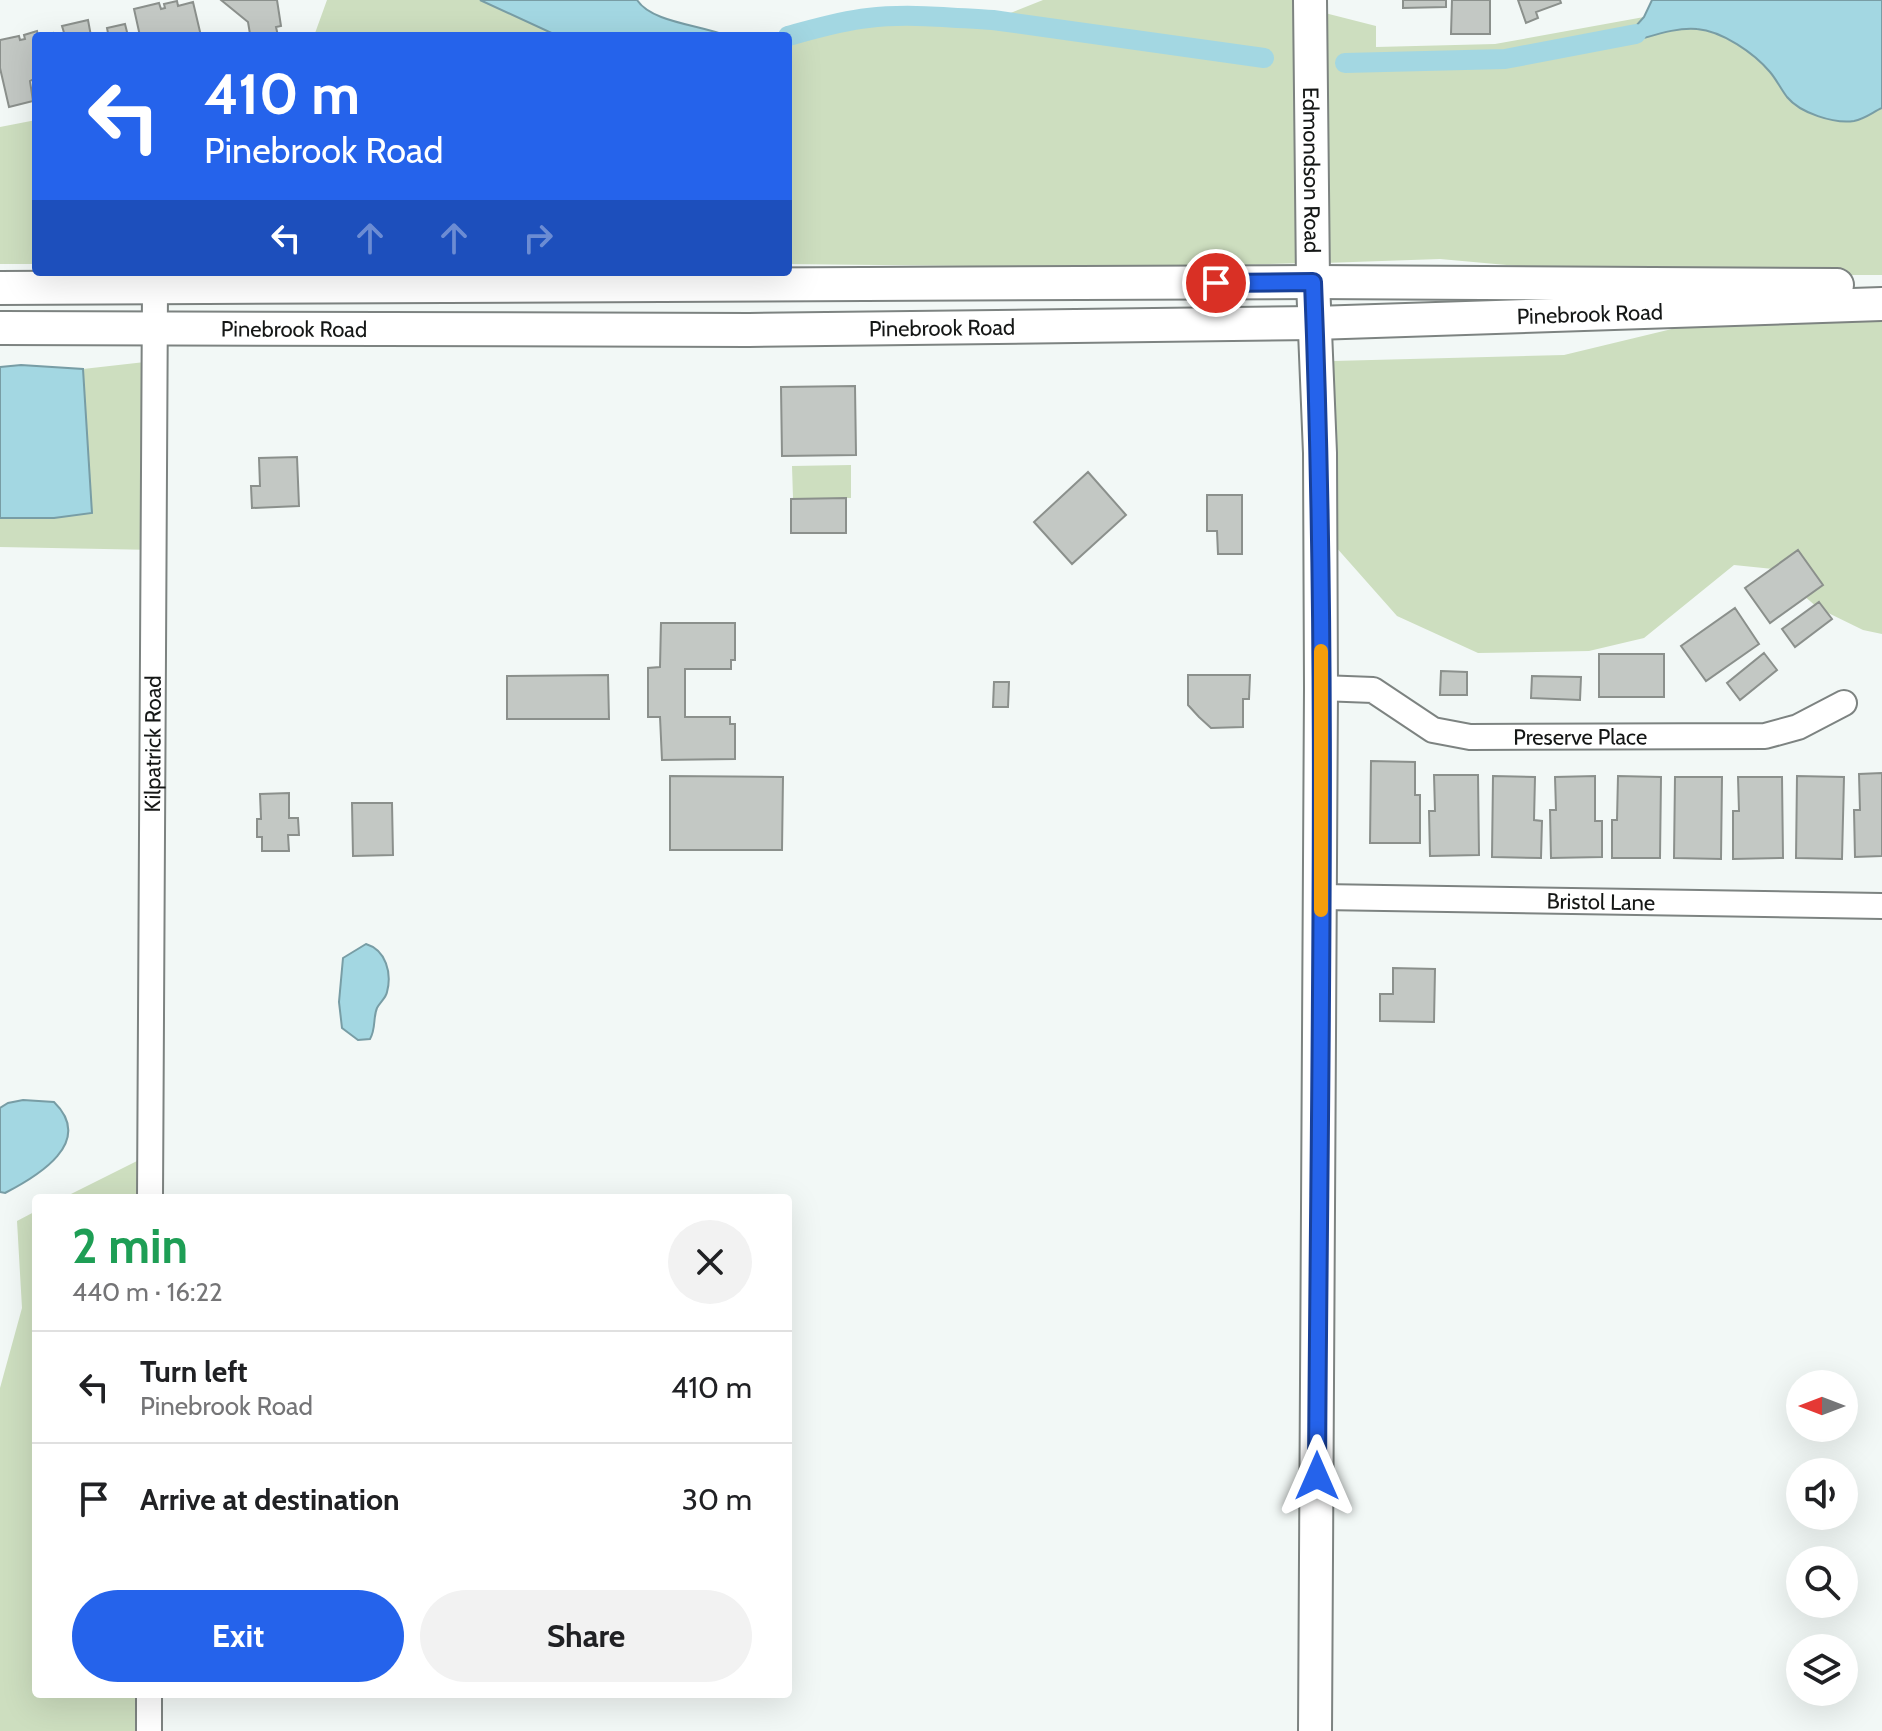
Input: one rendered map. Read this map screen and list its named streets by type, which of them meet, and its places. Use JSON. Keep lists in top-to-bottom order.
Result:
{
  "streets": {
    "street": [
      "Edmondson Road",
      "Pinebrook Road",
      "Preserve Place",
      "Kilpatrick Road",
      "Bristol Lane"
    ]
  },
  "crossings": [
    ["Edmondson Road", "Pinebrook Road"],
    ["Edmondson Road", "Preserve Place"],
    ["Edmondson Road", "Bristol Lane"],
    ["Pinebrook Road", "Kilpatrick Road"]
  ],
  "north": "left",
  "page": {
    "turn": ["410 m", "Pinebrook Road"],
    "heading": ["2 min", "440 m · 16:22"],
    "list": [
      {
        "name": "Turn left",
        "note": "Pinebrook Road",
        "value": "410 m"
      },
      {
        "name": "Arrive at destination",
        "value": "30 m"
      }
    ],
    "buttons": ["Exit", "Share"]
  }
}
